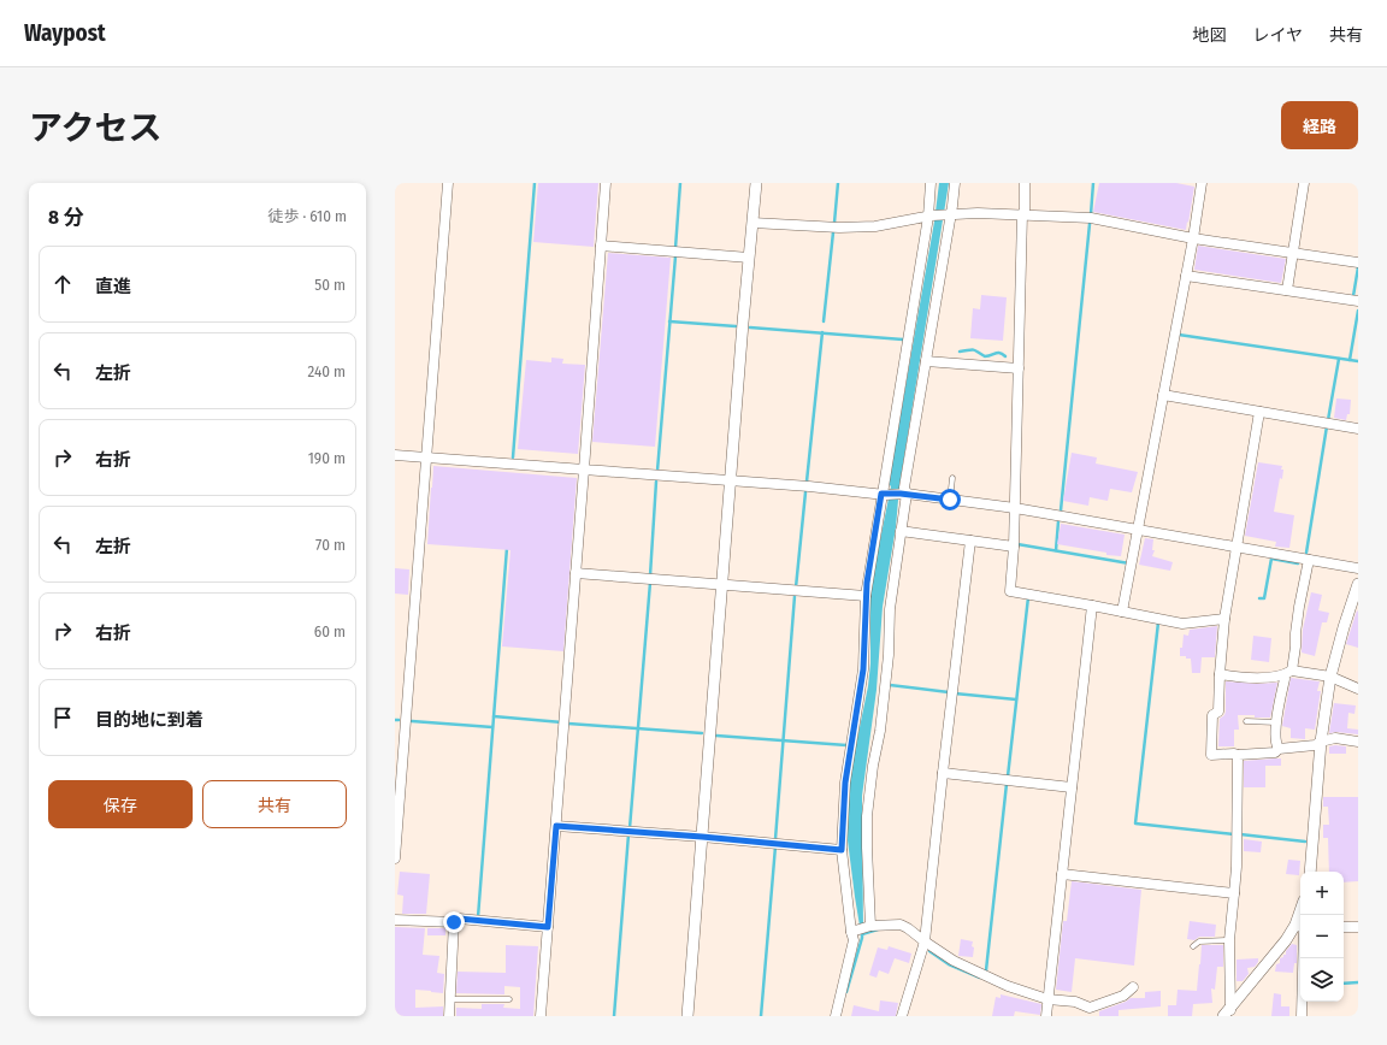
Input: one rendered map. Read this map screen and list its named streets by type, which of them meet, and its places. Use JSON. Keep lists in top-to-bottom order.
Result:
{
  "page": {
    "header": "Waypost",
    "nav": ["地図", "レイヤ", "共有"],
    "title": "アクセス",
    "buttons": [
      "経路",
      ["保存", "共有"]
    ],
    "heading": ["8 分", "徒歩 · 610 m"],
    "list": [
      ["直進", "50 m"],
      ["左折", "240 m"],
      ["右折", "190 m"],
      ["左折", "70 m"],
      ["右折", "60 m"],
      "目的地に到着"
    ],
    "map_buttons": ["+", "−"]
  }
}
